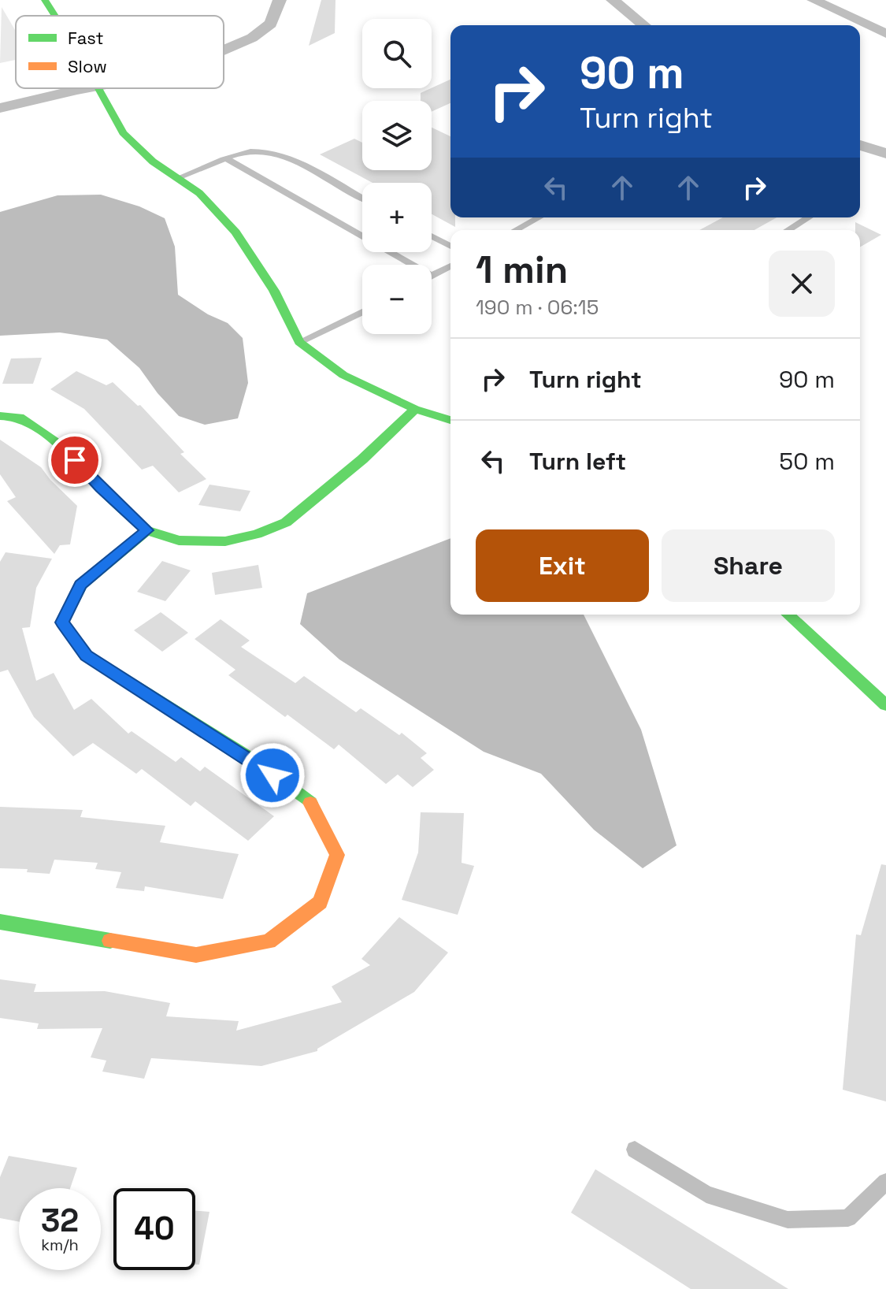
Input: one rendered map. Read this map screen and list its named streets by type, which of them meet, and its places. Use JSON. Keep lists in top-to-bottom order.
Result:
{
  "legend": ["Fast", "Slow"],
  "page": {
    "map_buttons": ["+", "−"],
    "turn": ["90 m", "Turn right"],
    "heading": ["1 min", "190 m · 06:15"],
    "list": [
      {
        "name": "Turn right",
        "value": "90 m"
      },
      {
        "name": "Turn left",
        "value": "50 m"
      }
    ],
    "buttons": ["Exit", "Share"],
    "speed": "32 km/h",
    "limit": "40"
  }
}
